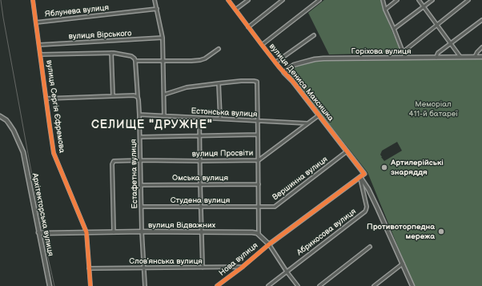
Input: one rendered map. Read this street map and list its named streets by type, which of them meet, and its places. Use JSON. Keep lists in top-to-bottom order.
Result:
{
  "streets": {
    "street": [
      "Яблунева вулиця",
      "вулиця Вірського",
      "Горіхова вулиця",
      "вулиця Дениса Максишка",
      "вулиця Сергія Єфремова",
      "Естонська вулиця",
      "вулиця Просвіти",
      "Естафетна вулиця",
      "Омська вулиця",
      "Вершинна вулиця",
      "Студена вулиця",
      "Архітекторська вулиця",
      "вулиця Відважних",
      "Абрикосова вулиця",
      "Нова вулиця",
      "Словʼянська вулиця"
    ]
  },
  "crossings": [
    ["Яблунева вулиця", "вулиця Сергія Єфремова"],
    ["вулиця Вірського", "вулиця Сергія Єфремова"],
    ["Горіхова вулиця", "вулиця Дениса Максишка"],
    ["вулиця Дениса Максишка", "вулиця Просвіти"],
    ["вулиця Дениса Максишка", "Вершинна вулиця"],
    ["вулиця Дениса Максишка", "Абрикосова вулиця"],
    ["вулиця Сергія Єфремова", "вулиця Відважних"],
    ["вулиця Сергія Єфремова", "Словʼянська вулиця"],
    ["Естонська вулиця", "вулиця Просвіти"],
    ["Естонська вулиця", "Естафетна вулиця"],
    ["вулиця Просвіти", "Естафетна вулиця"],
    ["вулиця Просвіти", "вулиця Відважних"],
    ["Естафетна вулиця", "Омська вулиця"],
    ["Естафетна вулиця", "Студена вулиця"],
    ["Естафетна вулиця", "вулиця Відважних"],
    ["Естафетна вулиця", "Словʼянська вулиця"],
    ["Вершинна вулиця", "Студена вулиця"],
    ["Архітекторська вулиця", "вулиця Відважних"],
    ["Нова вулиця", "Словʼянська вулиця"]
  ],
  "districts": ["СЕЛИЩЕ \"ДРУЖНЕ\""],
  "parks": ["Меморіал 411-й батареї"],
  "places": ["Артилерійські знаряддя", "Противоторпедна мережа"]
}
